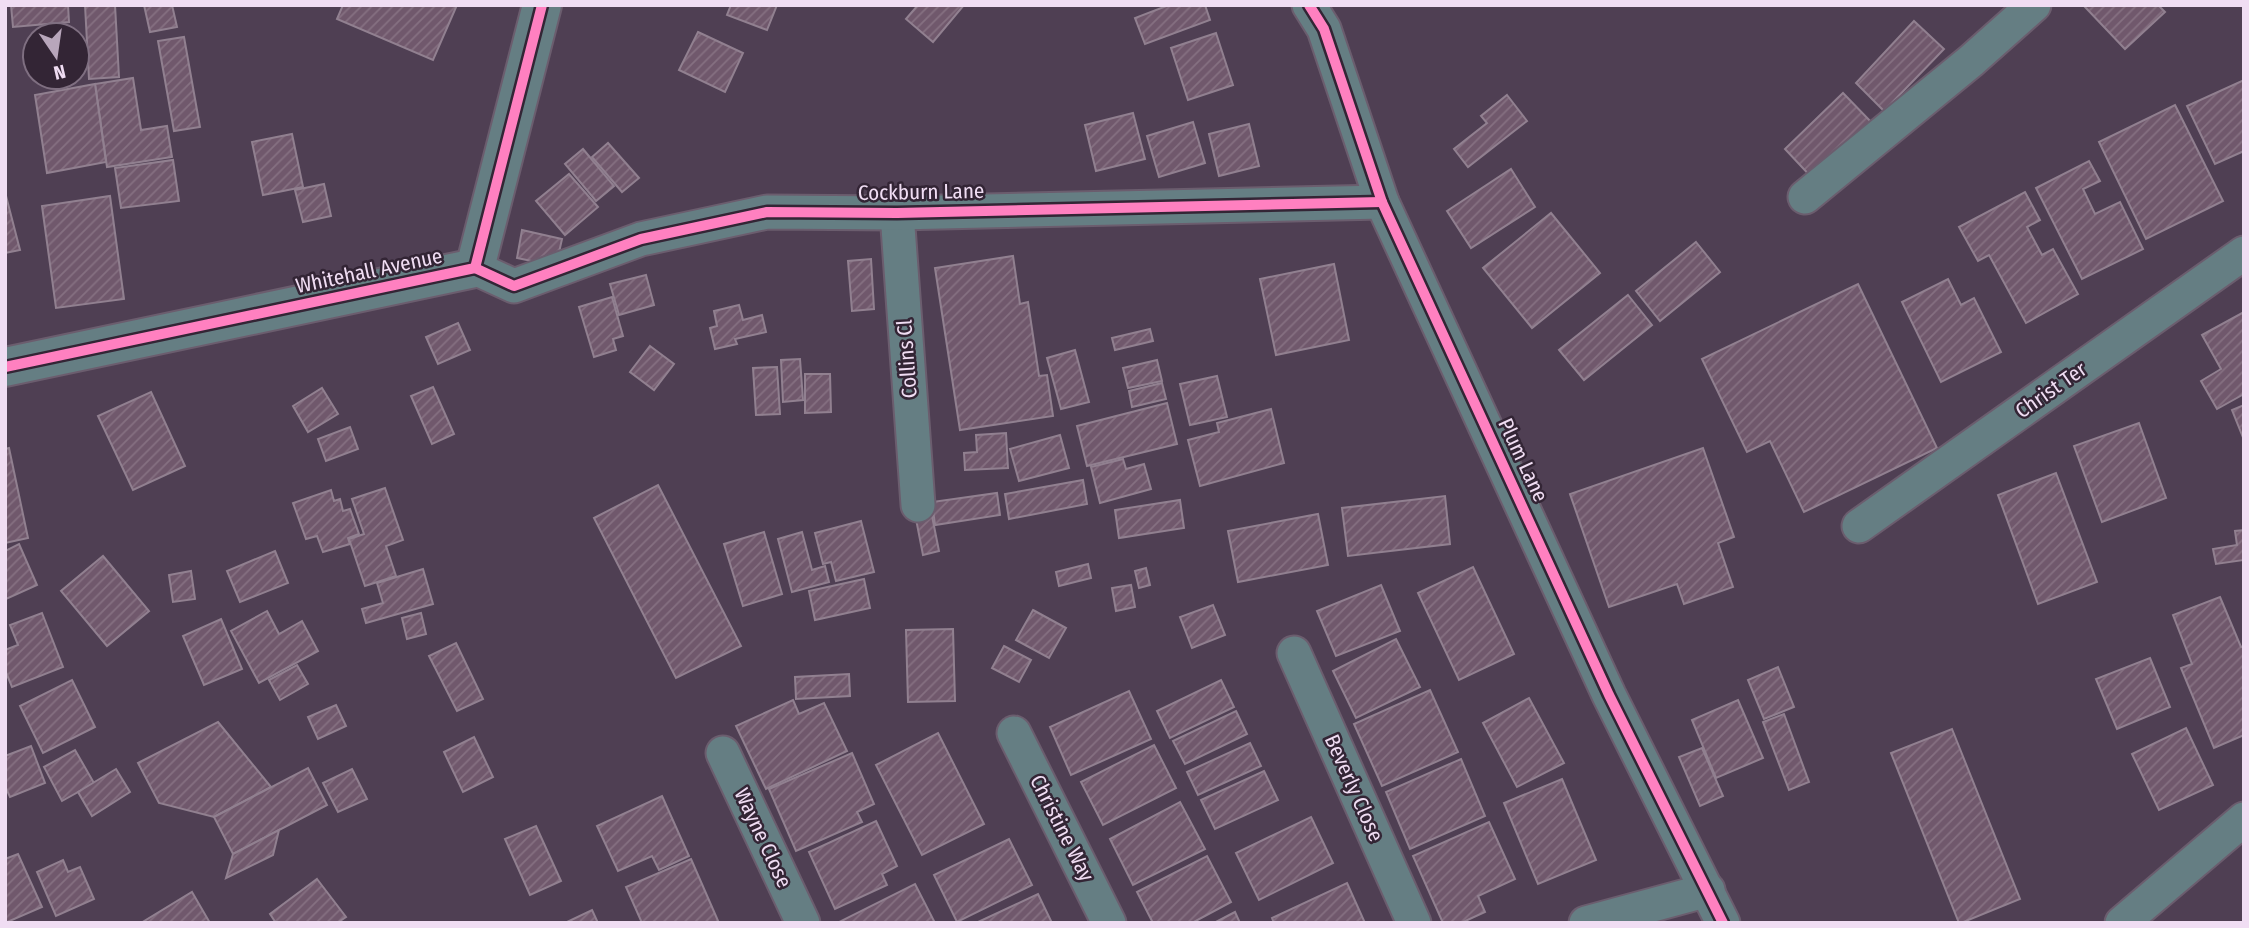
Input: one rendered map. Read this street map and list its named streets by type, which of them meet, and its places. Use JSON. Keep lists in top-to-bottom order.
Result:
{
  "streets": {
    "street": [
      "Cockburn Lane",
      "Whitehall Avenue",
      "Collins Cl",
      "Christ Ter",
      "Plum Lane",
      "Beverly Close",
      "Christine Way",
      "Wayne Close"
    ]
  },
  "crossings": [
    ["Cockburn Lane", "Whitehall Avenue"],
    ["Cockburn Lane", "Collins Cl"],
    ["Cockburn Lane", "Plum Lane"]
  ],
  "north": "bottom"
}
